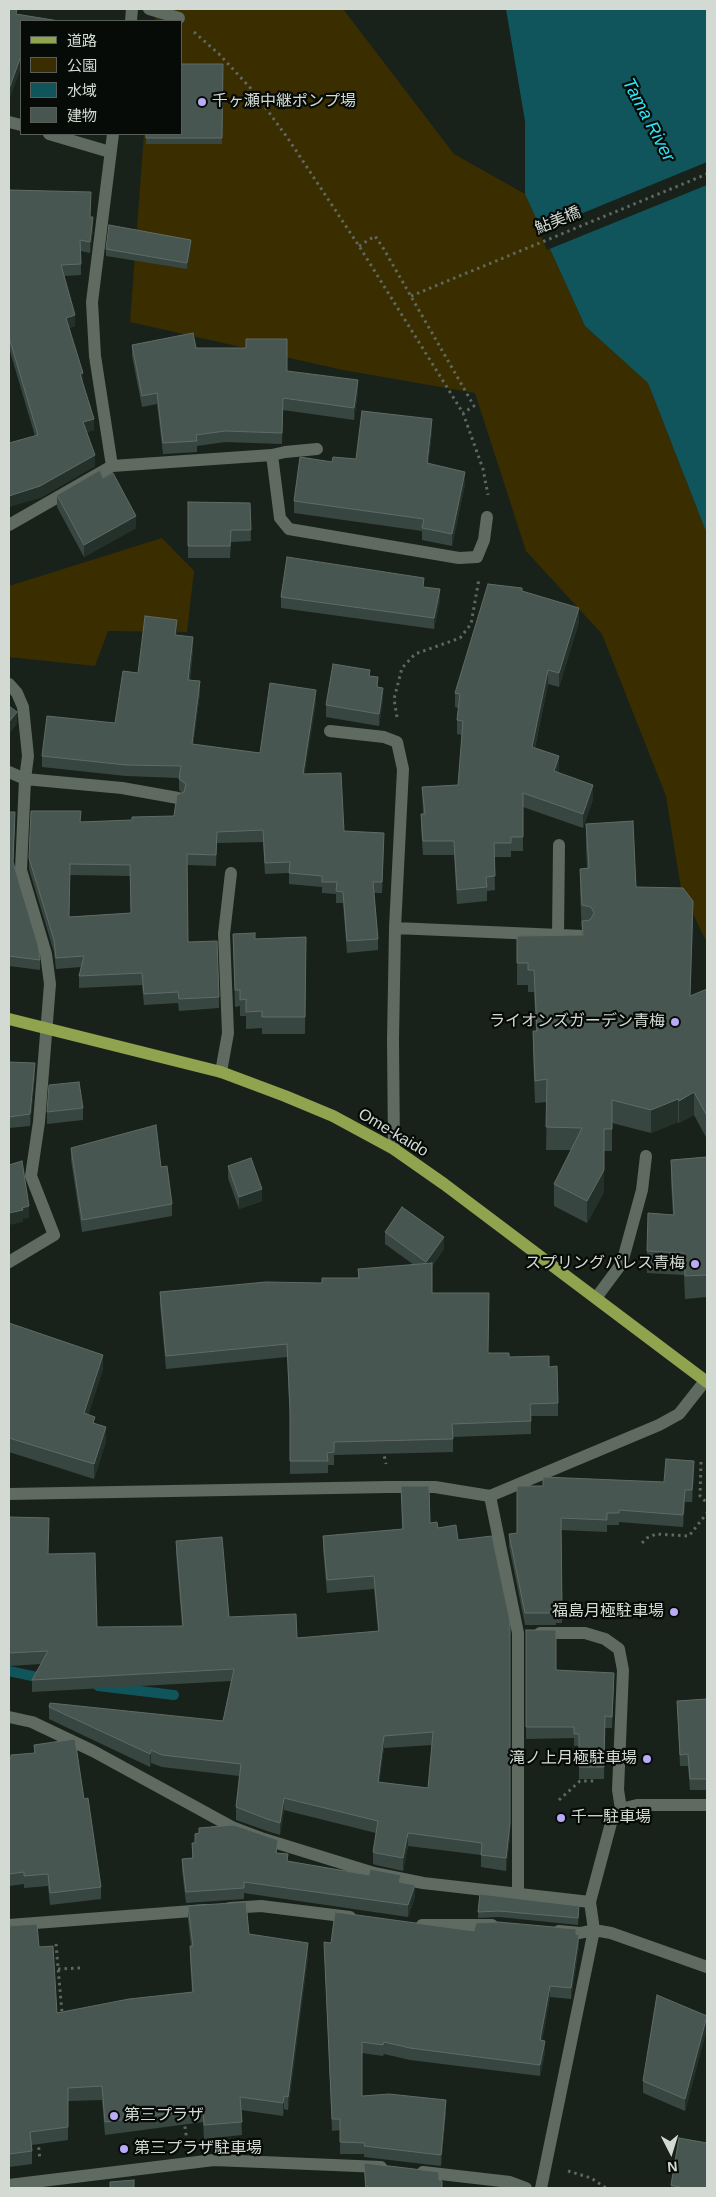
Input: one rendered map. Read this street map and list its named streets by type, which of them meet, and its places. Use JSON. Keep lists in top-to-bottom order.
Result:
{
  "streets": {
    "main road": ["Ome-kaido"],
    "path": ["鮎美橋"]
  },
  "water": ["Tama River"],
  "places": [
    "千ヶ瀬中継ポンプ場",
    "ライオンズガーデン青梅",
    "スプリングパレス青梅",
    "福島月極駐車場",
    "滝ノ上月極駐車場",
    "千一駐車場",
    "第三プラザ",
    "第三プラザ駐車場"
  ],
  "legend": [
    "道路",
    "公園",
    "水域",
    "建物"
  ],
  "north": "bottom"
}
